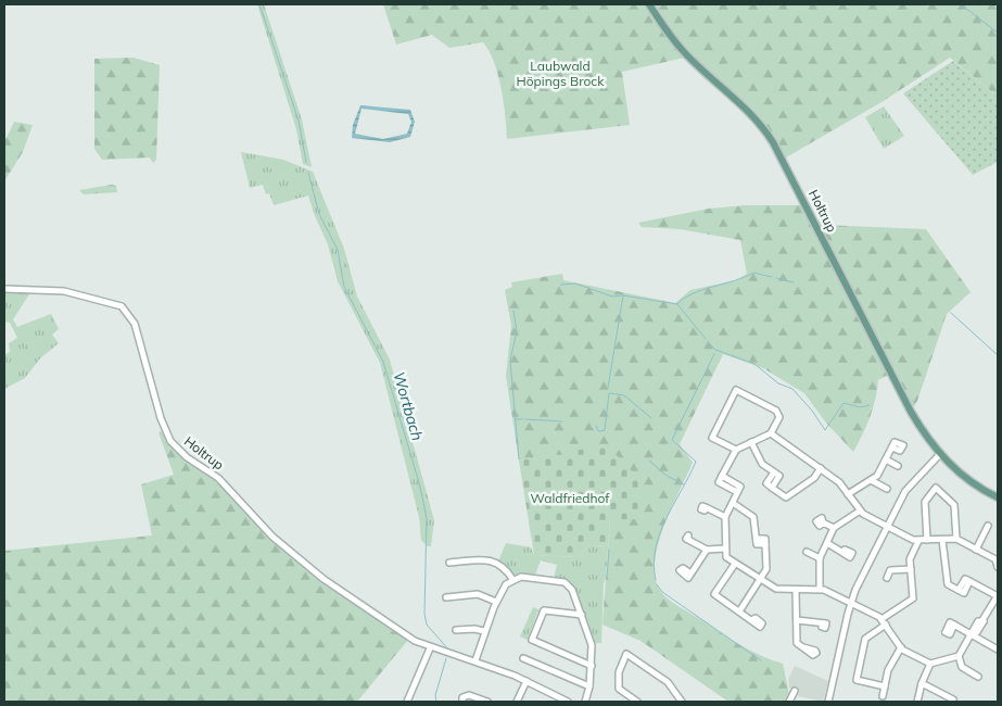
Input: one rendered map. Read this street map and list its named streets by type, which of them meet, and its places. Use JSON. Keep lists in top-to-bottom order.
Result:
{
  "streets": {
    "main road": ["Holtrup"]
  },
  "water": ["Wortbach"],
  "parks": ["Laubwald Höpings Brock", "Waldfriedhof"]
}
